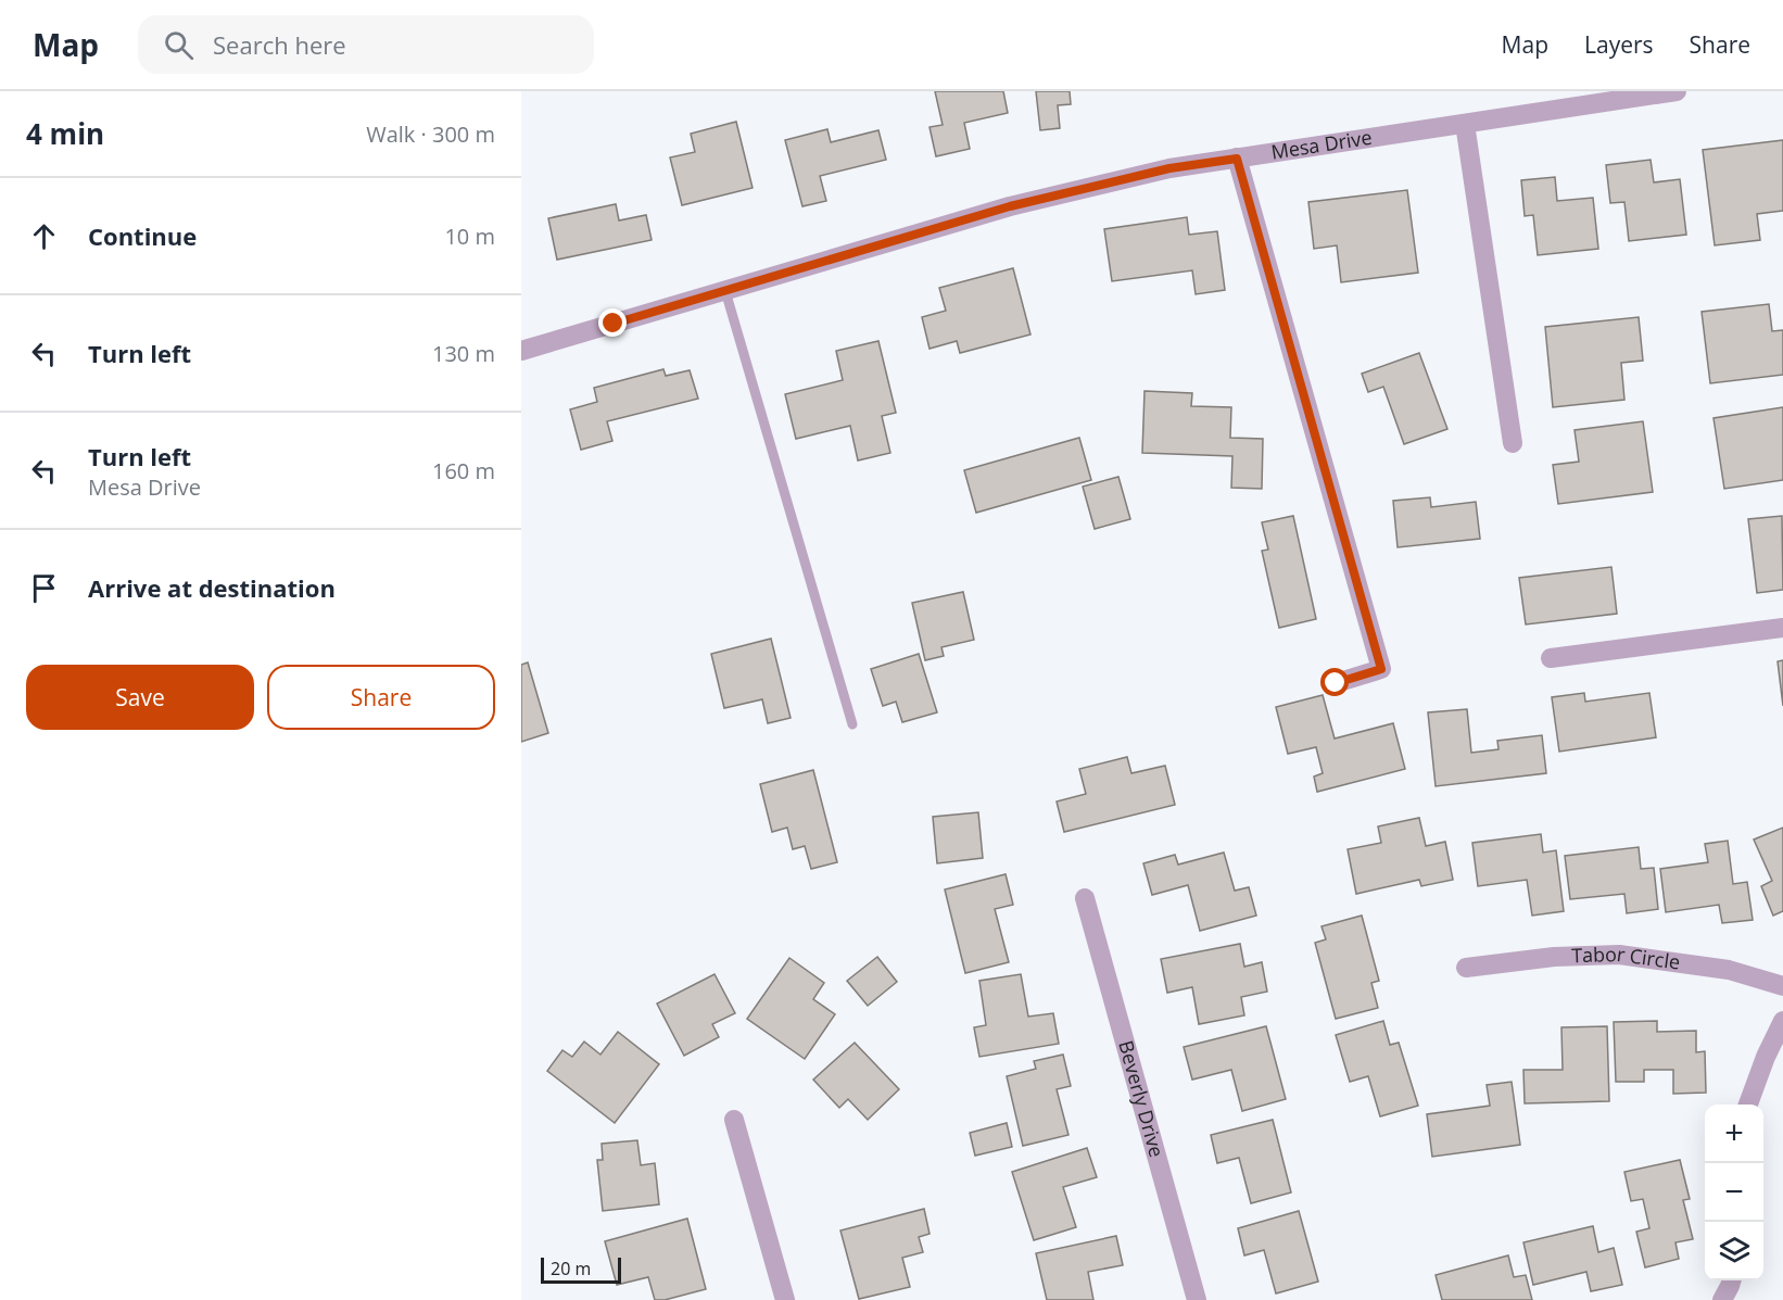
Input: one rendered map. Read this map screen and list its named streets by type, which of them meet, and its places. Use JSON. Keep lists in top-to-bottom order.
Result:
{
  "streets": {
    "street": ["Mesa Drive", "Tabor Circle", "Beverly Drive"]
  },
  "scale_bar": "20 m",
  "page": {
    "header": "Map",
    "search": "Search here",
    "nav": ["Map", "Layers", "Share"],
    "heading": ["4 min", "Walk · 300 m"],
    "list": [
      ["Continue", "10 m"],
      ["Turn left", "130 m"],
      ["Turn left", "Mesa Drive", "160 m"],
      "Arrive at destination"
    ],
    "buttons": ["Save", "Share"],
    "map_buttons": ["+", "−"],
    "scale": "20 m"
  }
}
